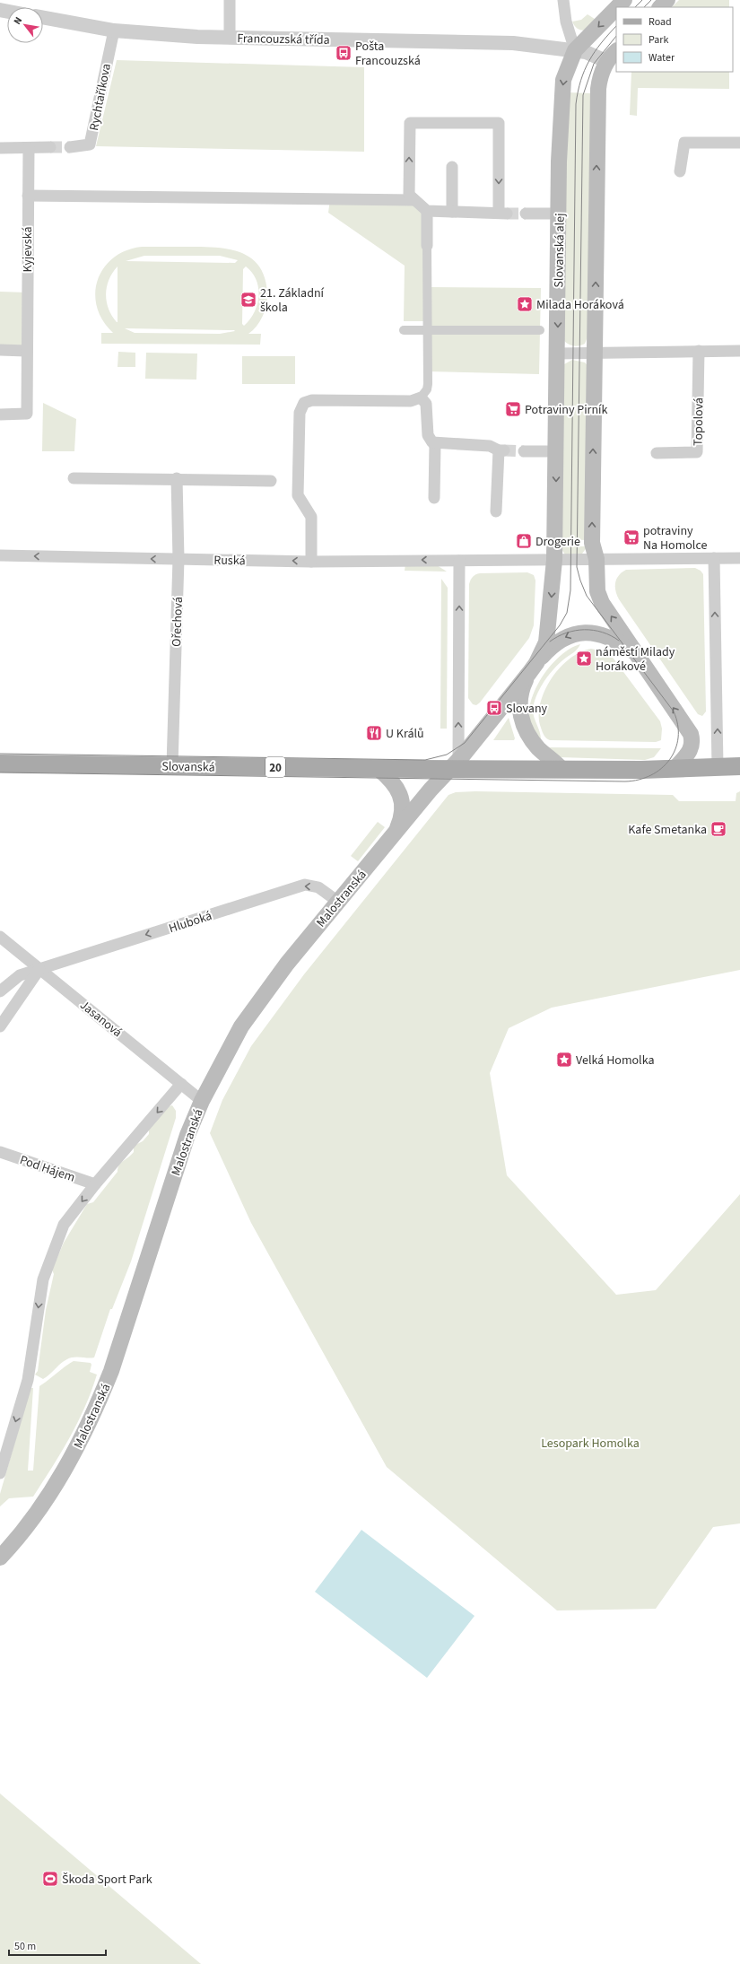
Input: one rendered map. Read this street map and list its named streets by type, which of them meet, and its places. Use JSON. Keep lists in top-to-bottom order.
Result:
{
  "streets": {
    "main road": [
      "Slovanská alej",
      "Slovanská",
      "20",
      "Malostranská"
    ],
    "street": [
      "Francouzská třída",
      "Rychtaříkova",
      "Kyjevská",
      "Topolová",
      "Ruská",
      "Ořechová",
      "Hluboká",
      "Jasanová",
      "Pod Hájem"
    ]
  },
  "crossings": [
    ["Francouzská třída", "Rychtaříkova"],
    ["Francouzská třída", "Slovanská alej"],
    ["Ruská", "Ořechová"],
    ["Ořechová", "Slovanská"],
    ["Slovanská", "20"],
    ["20", "Malostranská"],
    ["Malostranská", "Hluboká"],
    ["Malostranská", "Jasanová"],
    ["Hluboká", "Jasanová"]
  ],
  "one_way": ["Hluboká"],
  "parks": ["Lesopark Homolka"],
  "places": {
    "bus stop": ["Pošta Francouzská", "Slovany"],
    "school or university": ["21. Základní škola"],
    "place": ["Milada Horáková", "náměstí Milady Horákové", "Velká Homolka"],
    "supermarket": ["Potraviny Pirník", "potraviny Na Homolce"],
    "shop": ["Drogerie"],
    "restaurant": ["U Králů"],
    "cafe": ["Kafe Smetanka"],
    "sports": ["Škoda Sport Park"]
  },
  "legend": ["Road", "Park", "Water"],
  "scale_bar": "50 m",
  "north": "top left"
}
